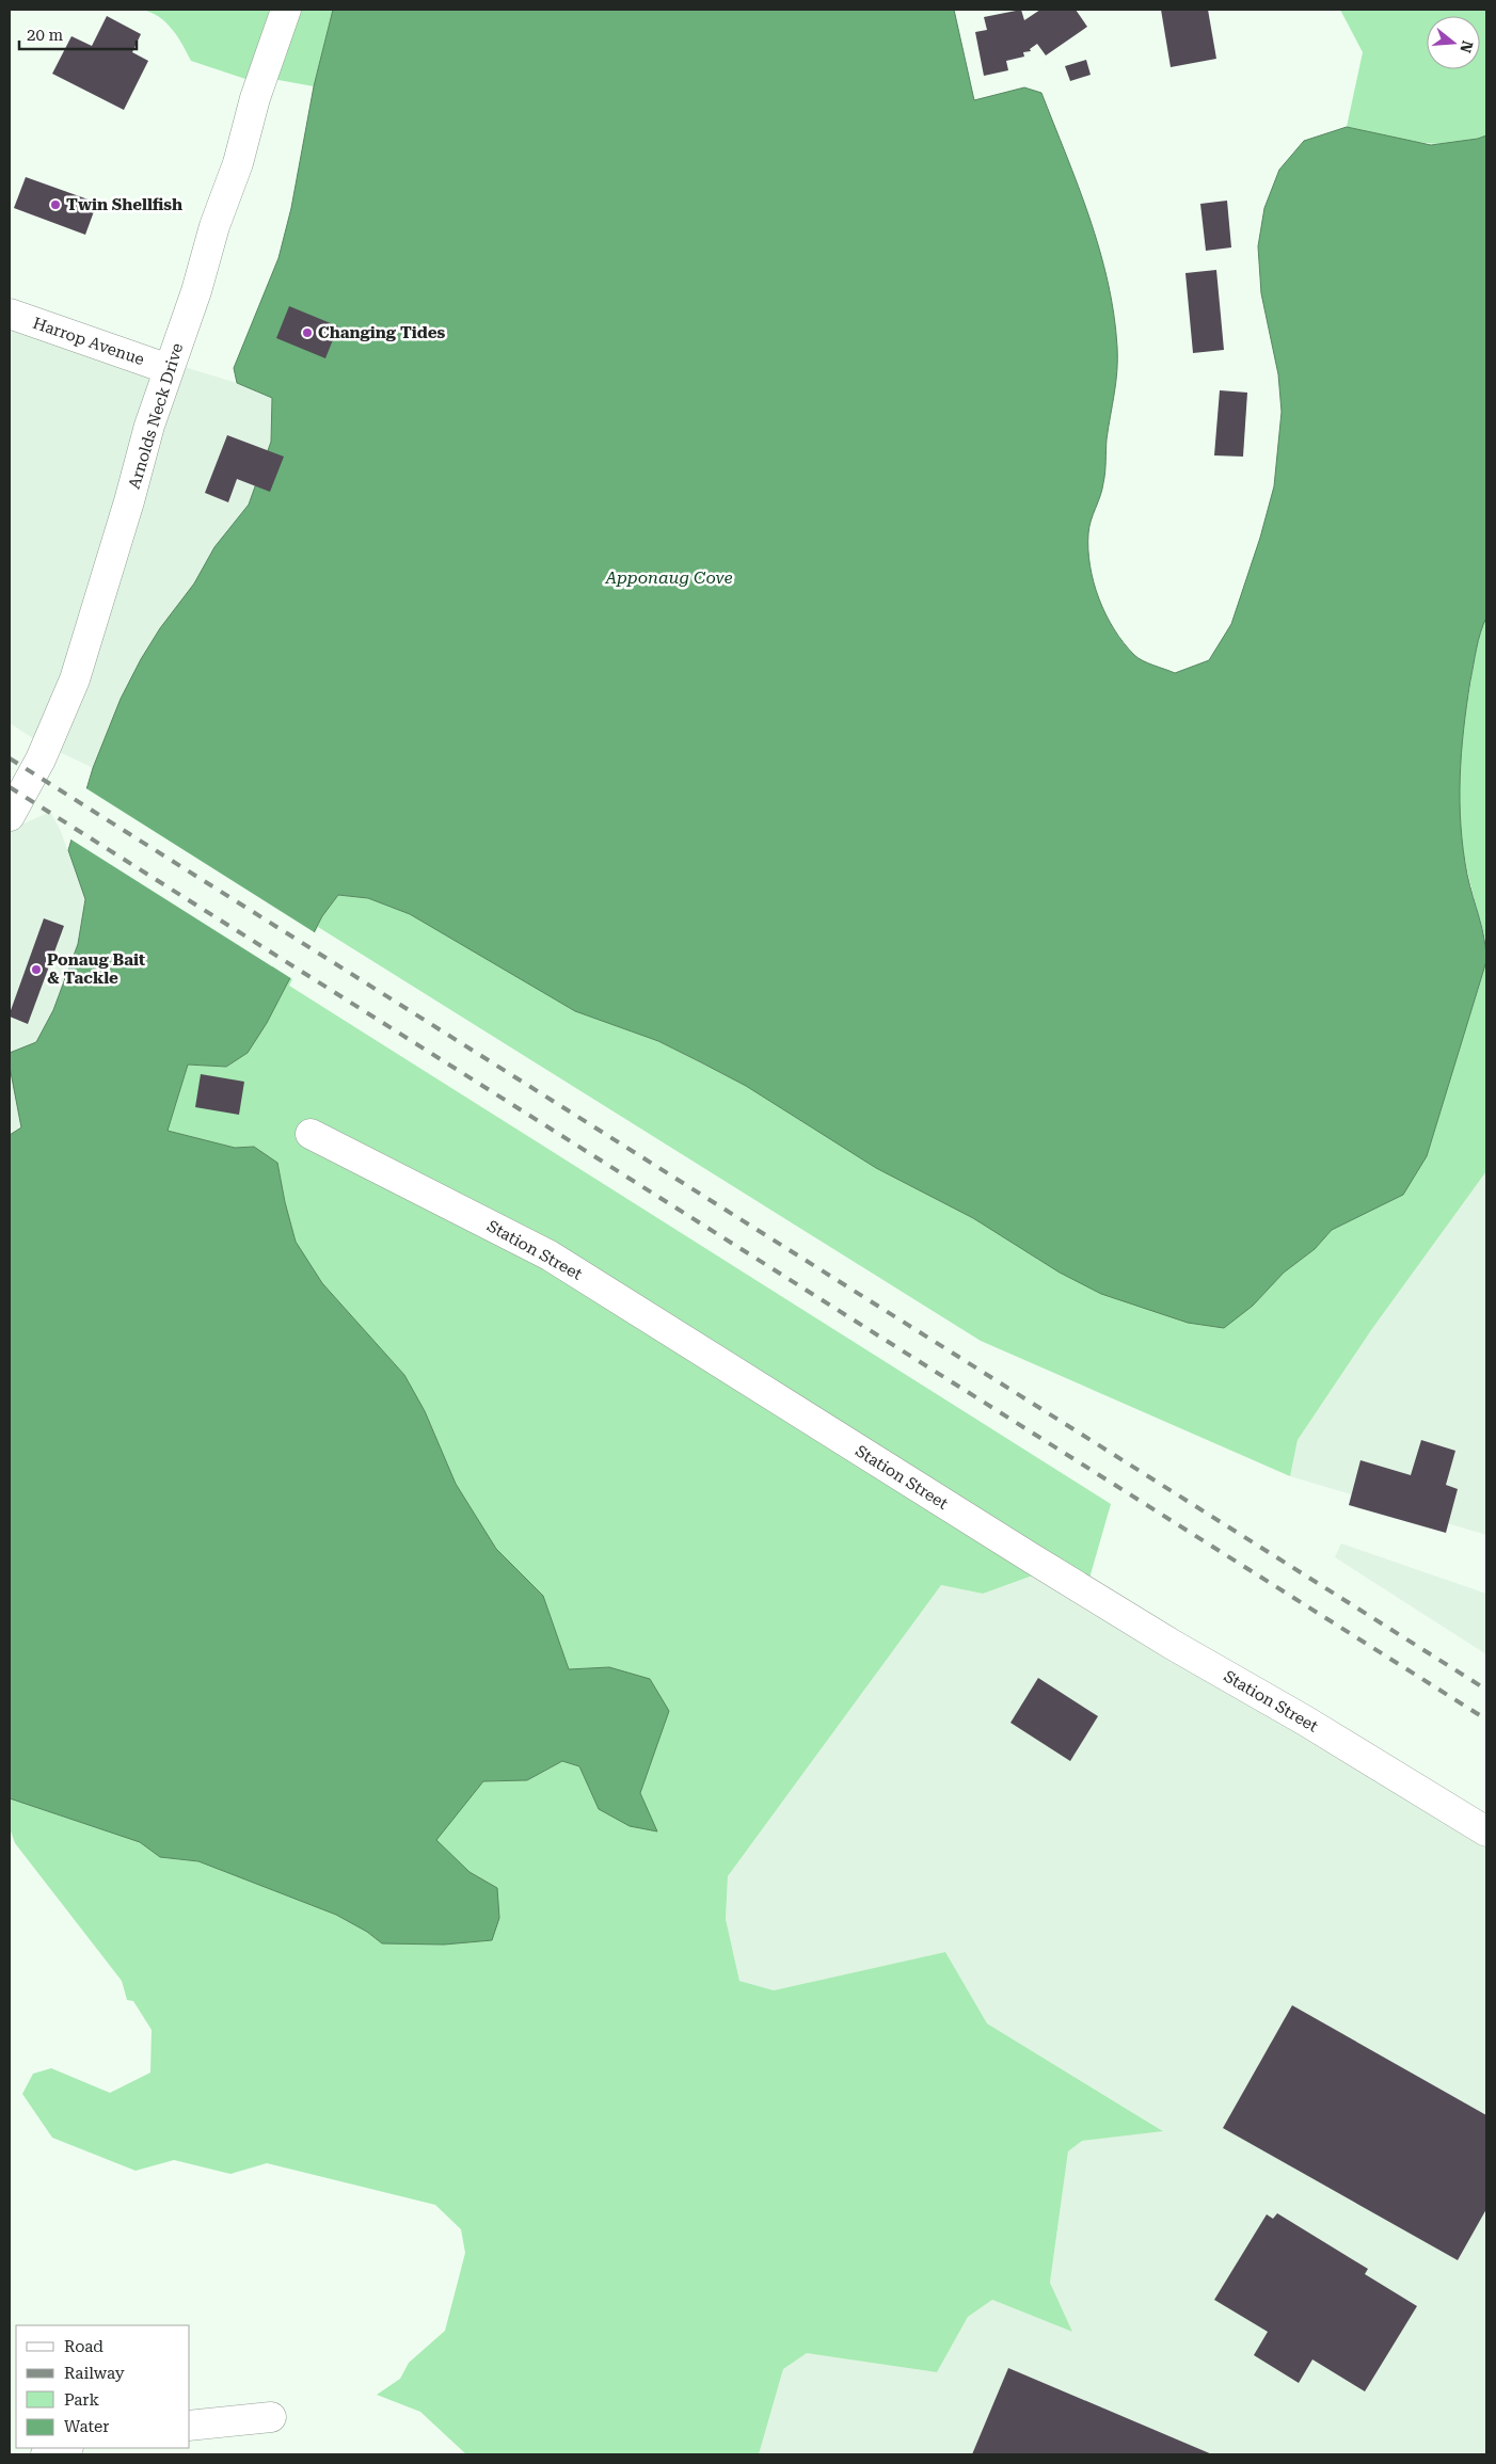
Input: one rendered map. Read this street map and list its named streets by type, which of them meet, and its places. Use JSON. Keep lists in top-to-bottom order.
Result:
{
  "streets": {
    "street": ["Harrop Avenue", "Arnolds Neck Drive", "Station Street"]
  },
  "crossings": [
    ["Harrop Avenue", "Arnolds Neck Drive"]
  ],
  "water": ["Apponaug Cove"],
  "places": ["Twin Shellfish", "Changing Tides", "Ponaug Bait & Tackle"],
  "legend": [
    "Road",
    "Railway",
    "Park",
    "Water"
  ],
  "scale_bar": "20 m",
  "north": "right"
}
